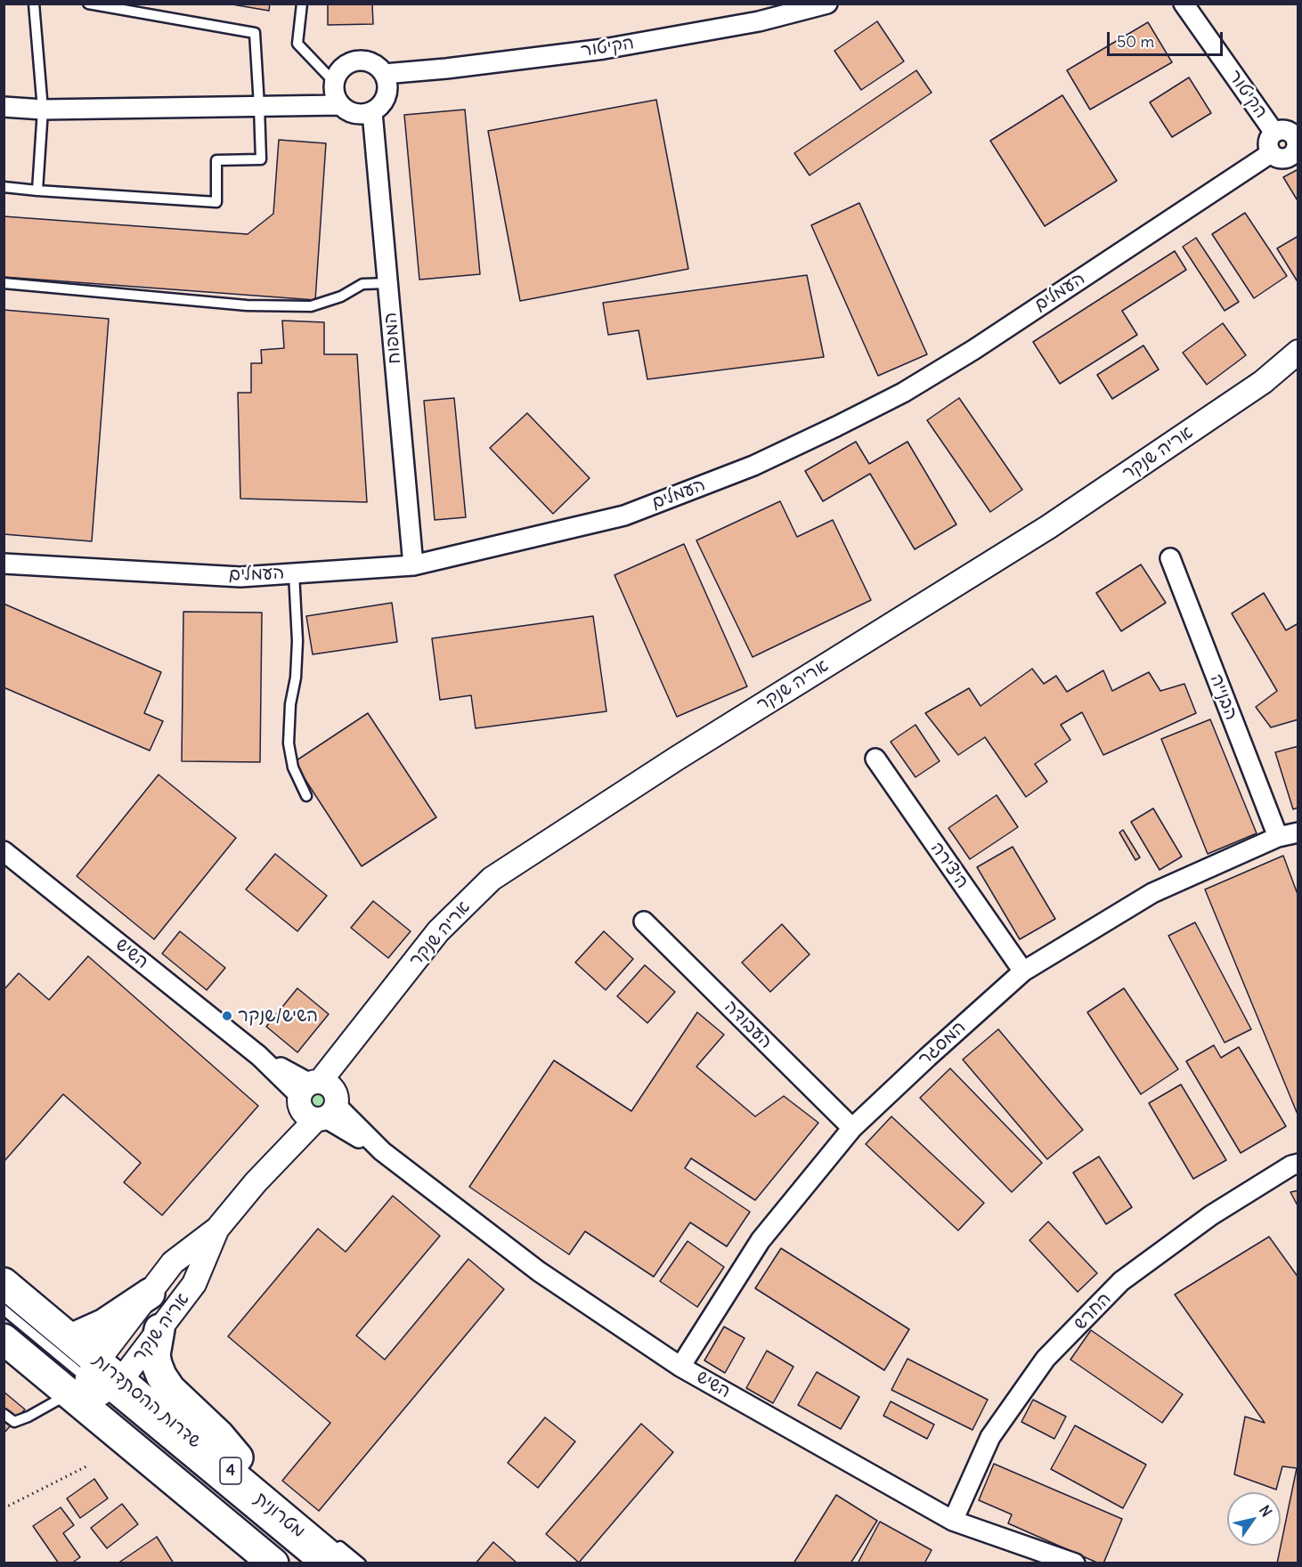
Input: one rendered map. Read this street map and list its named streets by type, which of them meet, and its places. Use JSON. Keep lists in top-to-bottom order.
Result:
{
  "streets": {
    "highway": ["שדרות ההסתדרות", "4"],
    "street": [
      "הקיטור",
      "העמלים",
      "המפוח",
      "אריה שנקר",
      "הבנייה",
      "היצירה",
      "השיש",
      "העבודה",
      "המסגר",
      "החרש"
    ],
    "lane": ["מטרונית"]
  },
  "crossings": [
    ["הקיטור", "העמלים"],
    ["הקיטור", "המפוח"],
    ["העמלים", "המפוח"],
    ["אריה שנקר", "השיש"],
    ["אריה שנקר", "שדרות ההסתדרות"],
    ["אריה שנקר", "מטרונית"],
    ["הבנייה", "המסגר"],
    ["היצירה", "המסגר"],
    ["השיש", "המסגר"],
    ["השיש", "החרש"],
    ["העבודה", "המסגר"],
    ["שדרות ההסתדרות", "מטרונית"]
  ],
  "places": ["השיש/שנקר"],
  "scale_bar": "50 m",
  "north": "top right"
}
